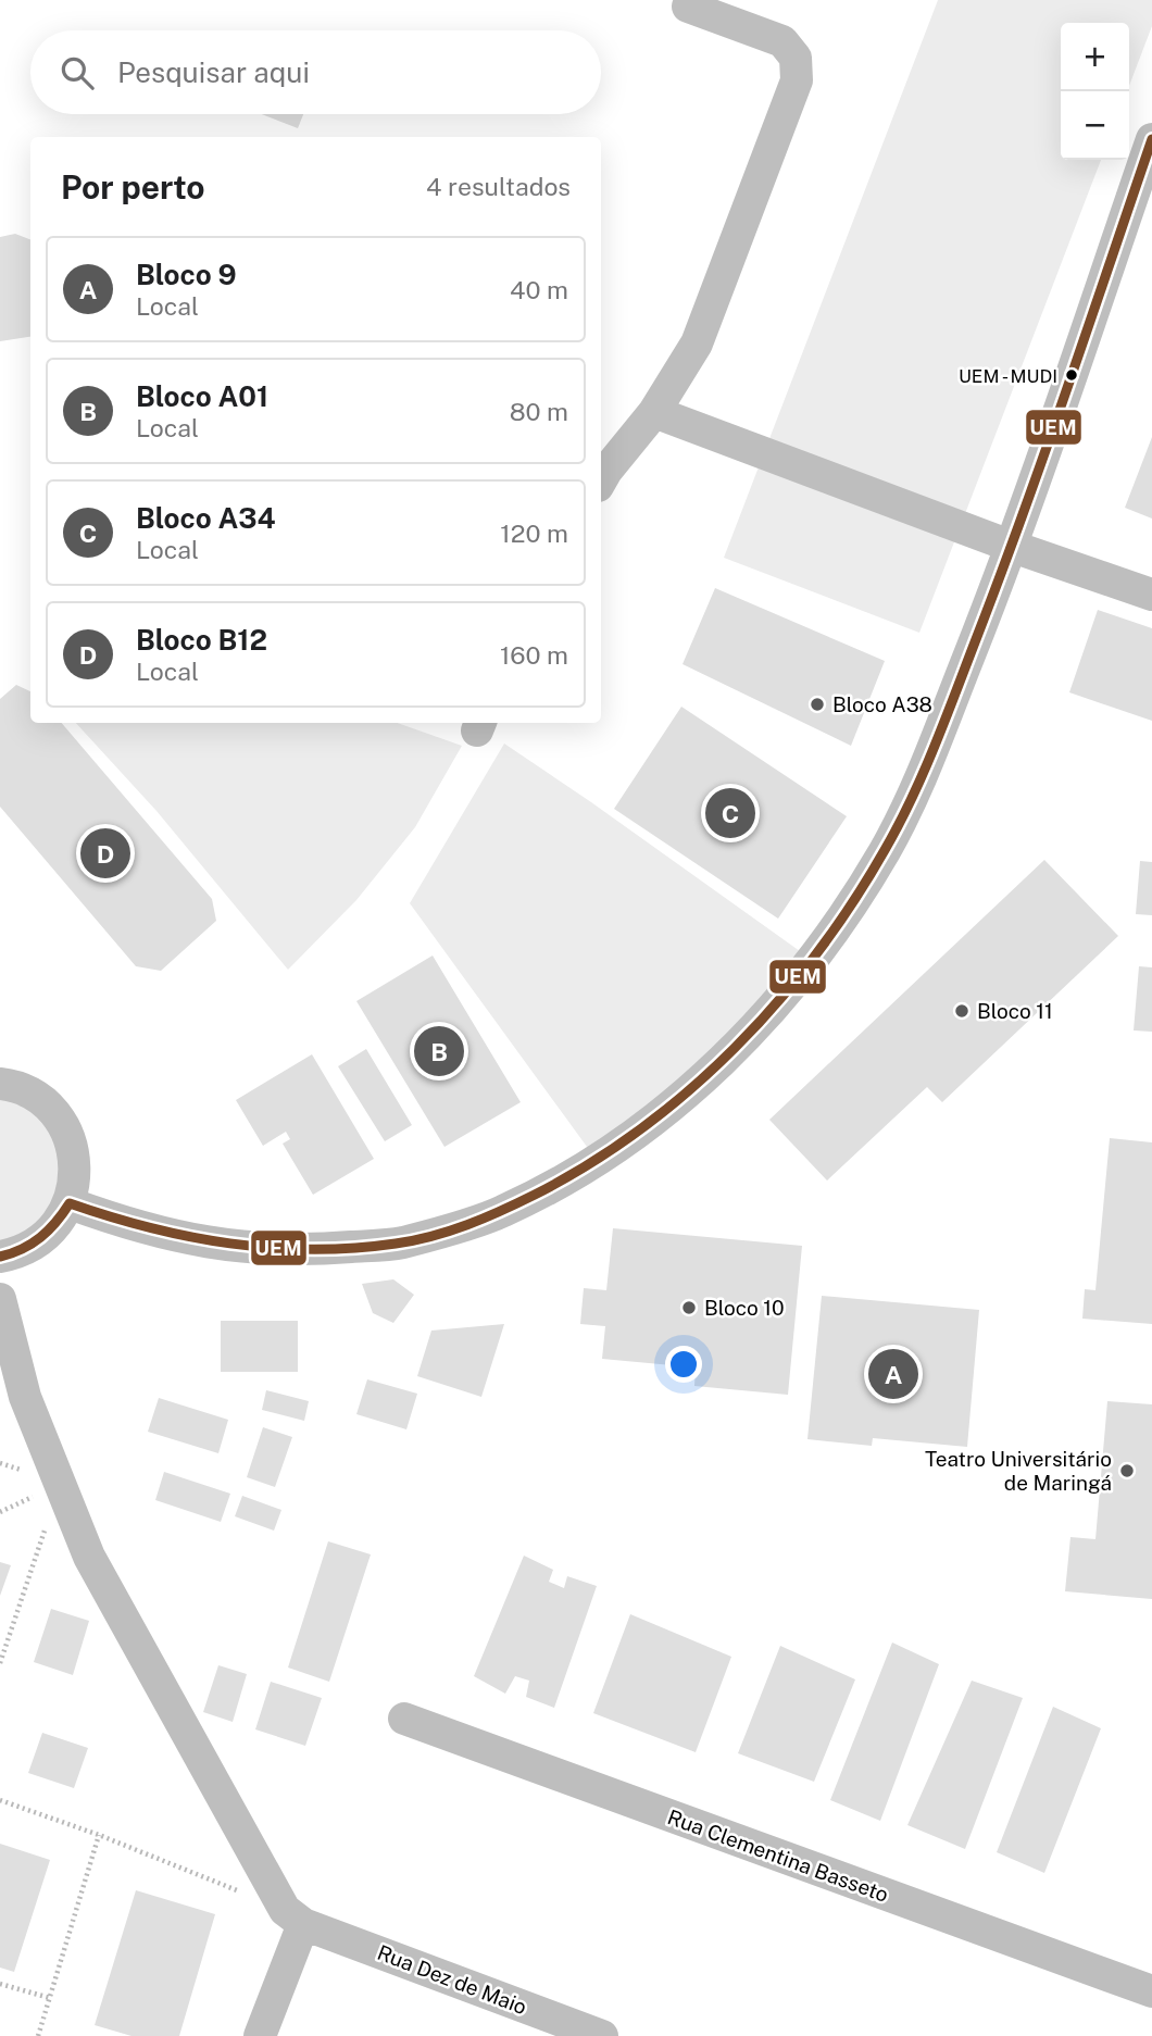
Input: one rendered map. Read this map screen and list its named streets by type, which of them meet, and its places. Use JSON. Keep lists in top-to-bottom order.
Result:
{
  "streets": {
    "street": ["Rua Clementina Basseto", "Rua Dez de Maio"]
  },
  "places": [
    "UEM - MUDI",
    "Bloco A38",
    "Bloco 11",
    "Bloco 10",
    "Teatro Universitário de Maringá"
  ],
  "lines": ["transit line UEM"],
  "page": {
    "map_buttons": ["+", "−"],
    "search": "Pesquisar aqui",
    "heading": ["Por perto", "4 resultados"],
    "list": [
      {
        "mark": "A",
        "name": "Bloco 9",
        "note": "Local",
        "value": "40 m"
      },
      {
        "mark": "B",
        "name": "Bloco A01",
        "note": "Local",
        "value": "80 m"
      },
      {
        "mark": "C",
        "name": "Bloco A34",
        "note": "Local",
        "value": "120 m"
      },
      {
        "mark": "D",
        "name": "Bloco B12",
        "note": "Local",
        "value": "160 m"
      }
    ],
    "pins": [
      "C",
      "D",
      "B",
      "A"
    ]
  }
}
